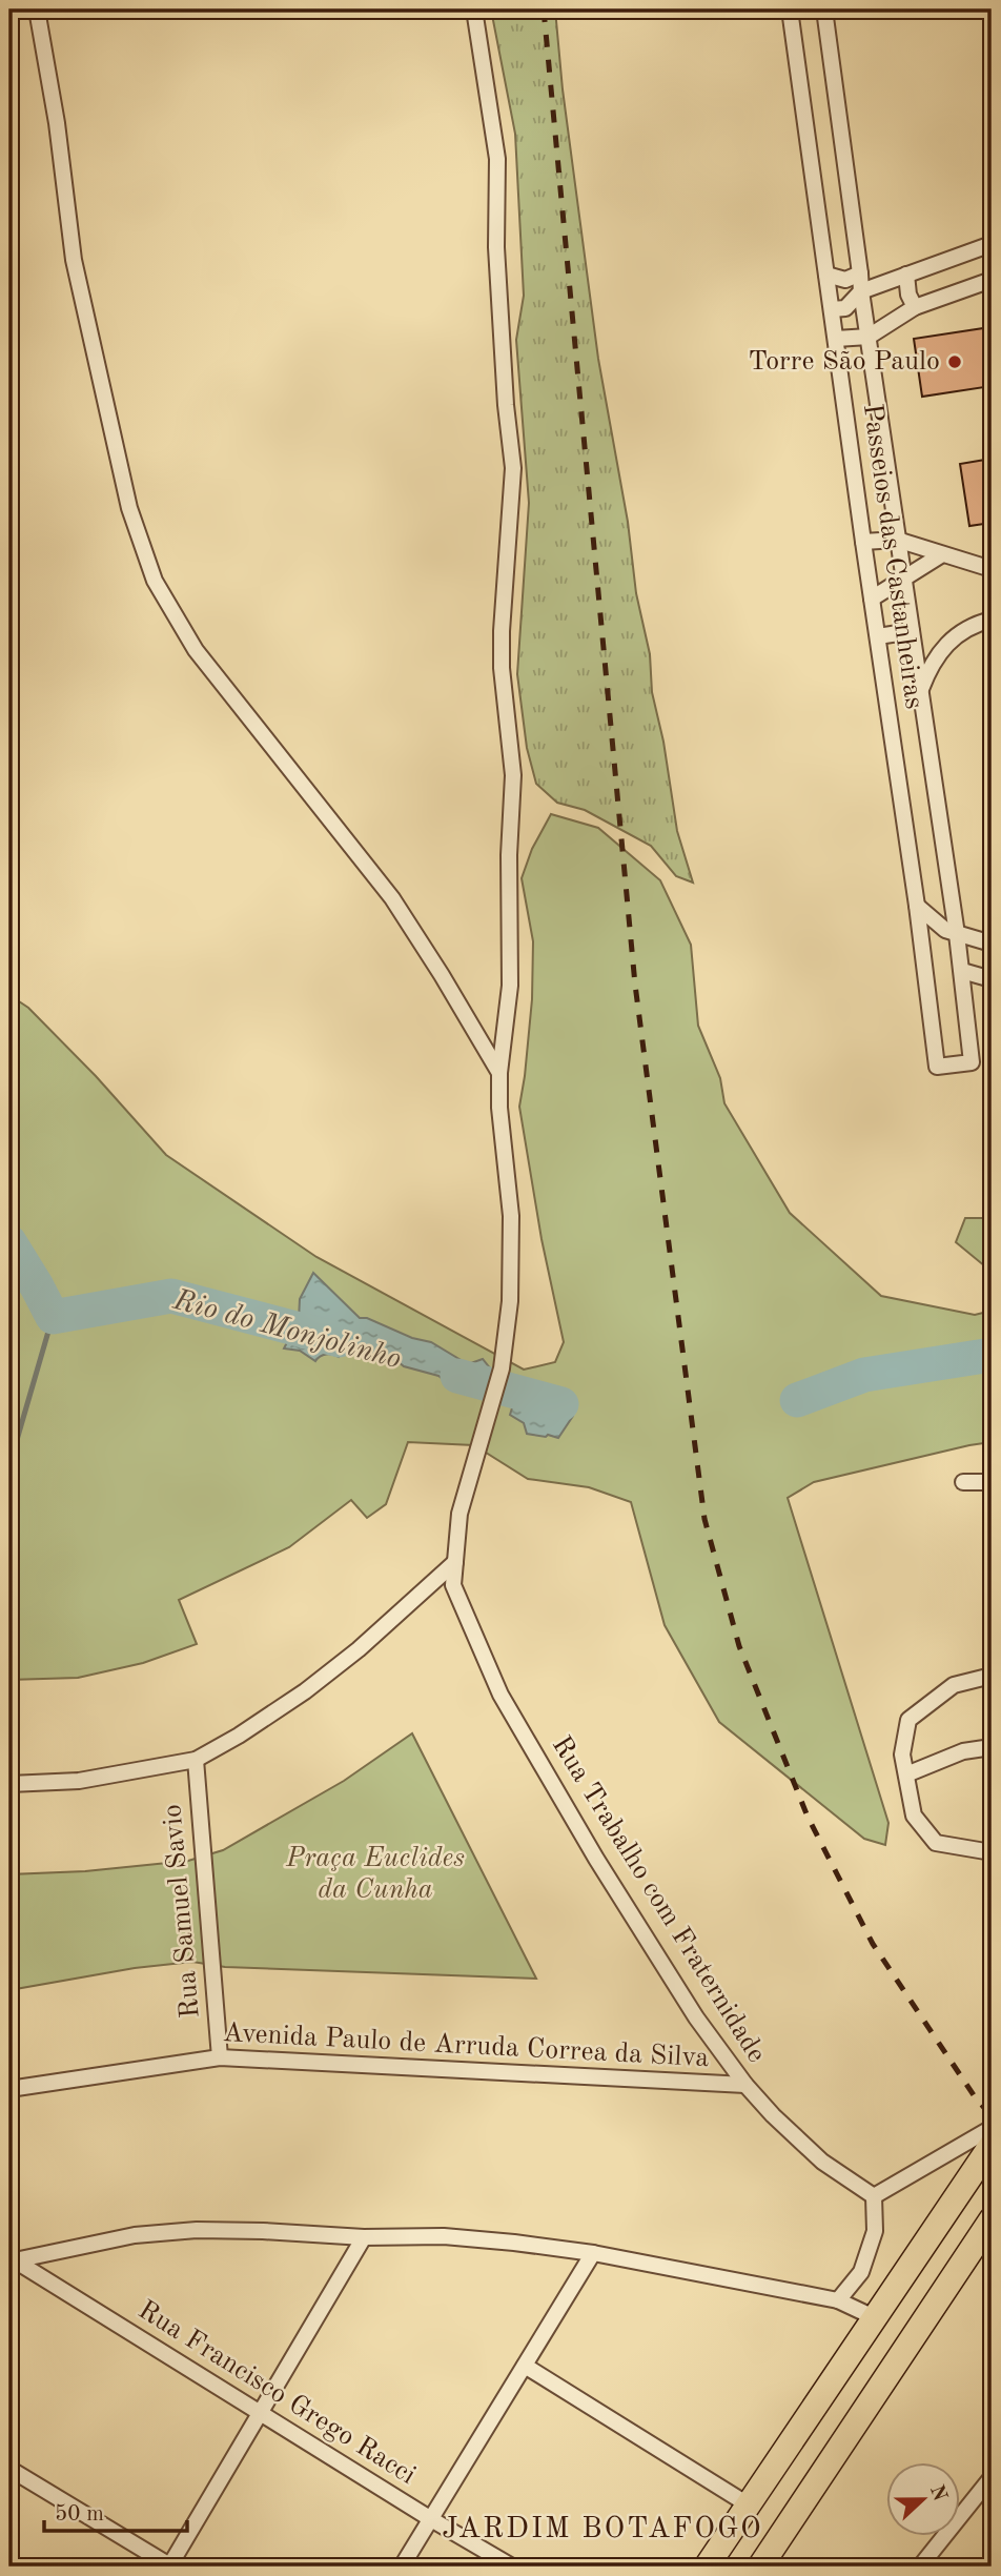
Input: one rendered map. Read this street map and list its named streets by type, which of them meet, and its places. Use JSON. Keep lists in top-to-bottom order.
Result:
{
  "streets": {
    "street": [
      "Passeios das Castanheiras",
      "Rua Trabalho com Fraternidade",
      "Rua Samuel Savio",
      "Avenida Paulo de Arruda Correa da Silva",
      "Rua Francisco Grego Racci"
    ]
  },
  "crossings": [
    ["Rua Trabalho com Fraternidade", "Avenida Paulo de Arruda Correa da Silva"],
    ["Rua Samuel Savio", "Avenida Paulo de Arruda Correa da Silva"]
  ],
  "districts": ["JARDIM BOTAFOGO"],
  "water": ["Rio do Monjolinho"],
  "parks": ["Praça Euclides da Cunha"],
  "places": ["Torre São Paulo"],
  "scale_bar": "50 m",
  "north": "right"
}
